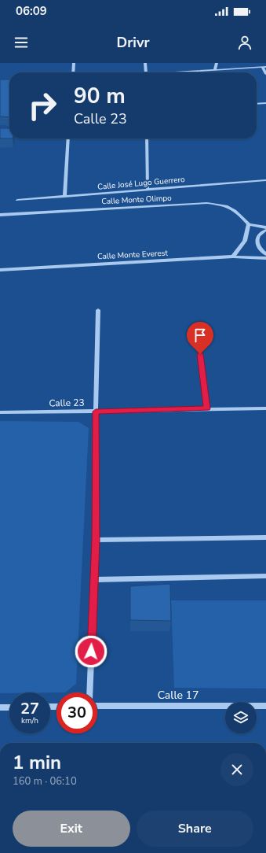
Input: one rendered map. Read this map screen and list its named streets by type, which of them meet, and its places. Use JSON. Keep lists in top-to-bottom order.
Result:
{
  "streets": {
    "street": [
      "Calle José Lugo Guerrero",
      "Calle Monte Olimpo",
      "Calle Monte Everest",
      "Calle 23",
      "Calle 17"
    ]
  },
  "page": {
    "status": "06:09",
    "header": "Drivr",
    "turn": ["90 m", "Calle 23"],
    "speed": "27 km/h",
    "limit": "30",
    "heading": ["1 min", "160 m · 06:10"],
    "buttons": ["Exit", "Share"]
  }
}
